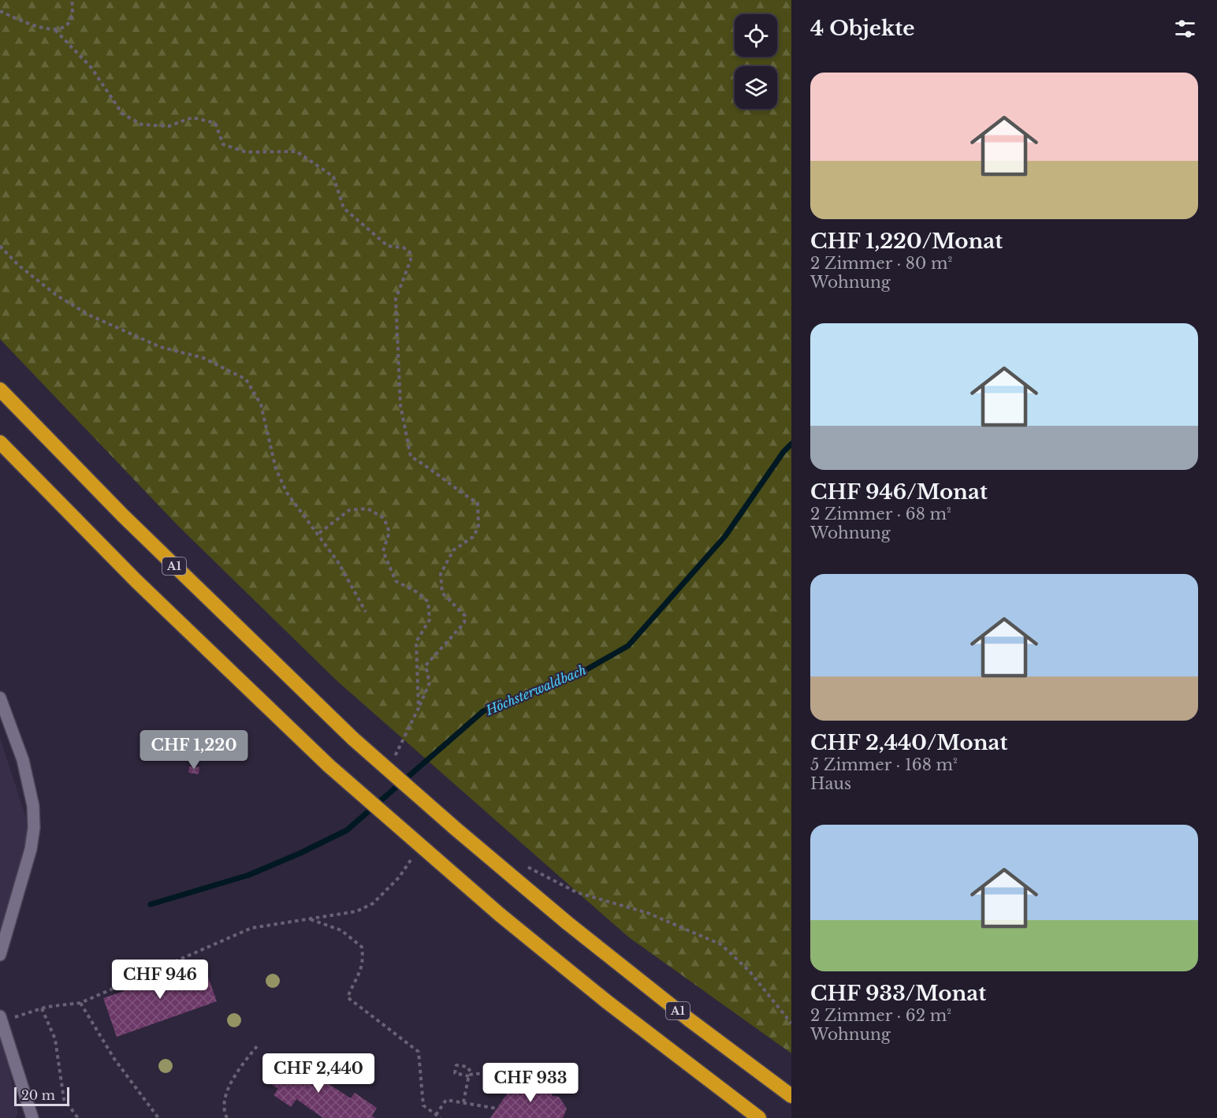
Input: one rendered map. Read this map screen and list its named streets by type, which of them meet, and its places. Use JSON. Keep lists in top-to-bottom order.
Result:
{
  "streets": {
    "highway": ["A1"]
  },
  "water": ["Höchsterwaldbach"],
  "scale_bar": "20 m",
  "page": {
    "heading": "4 Objekte",
    "list": [
      {
        "name": "CHF 1,220/Monat",
        "note": "2 Zimmer · 80 m² · Wohnung"
      },
      {
        "name": "CHF 946/Monat",
        "note": "2 Zimmer · 68 m² · Wohnung"
      },
      {
        "name": "CHF 2,440/Monat",
        "note": "5 Zimmer · 168 m² · Haus"
      },
      {
        "name": "CHF 933/Monat",
        "note": "2 Zimmer · 62 m² · Wohnung"
      }
    ],
    "price": [
      "CHF 1,220",
      "CHF 946",
      "CHF 2,440",
      "CHF 933"
    ],
    "scale": "20 m"
  }
}
